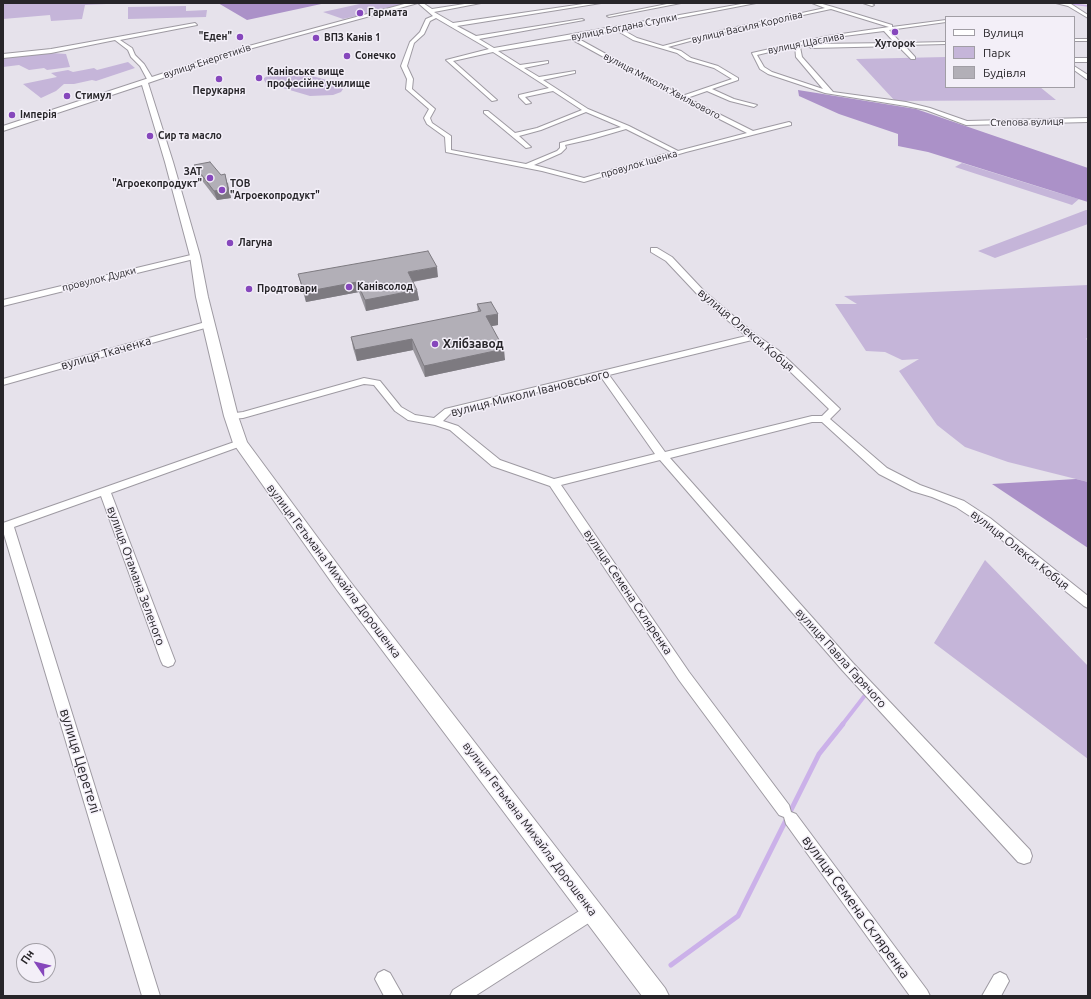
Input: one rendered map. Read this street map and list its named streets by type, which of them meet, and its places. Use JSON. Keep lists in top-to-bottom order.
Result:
{
  "streets": {
    "street": [
      "вулиця Богдана Ступки",
      "вулиця Василя Короліва",
      "вулиця Щаслива",
      "вулиця Енергетиків",
      "вулиця Миколи Хвильового",
      "Степова вулиця",
      "провулок Іщенка",
      "провулок Дудки",
      "вулиця Олекси Кобця",
      "вулиця Ткаченка",
      "вулиця Миколи Івановського",
      "вулиця Гетьмана Михайла Дорошенка",
      "вулиця Отамана Зеленого",
      "вулиця Семена Скляренка",
      "вулиця Павла Гарячого",
      "вулиця Церетелі"
    ]
  },
  "crossings": [
    ["вулиця Богдана Ступки", "вулиця Миколи Хвильового"],
    ["вулиця Щаслива", "Степова вулиця"],
    ["вулиця Енергетиків", "вулиця Гетьмана Михайла Дорошенка"],
    ["вулиця Миколи Хвильового", "провулок Іщенка"],
    ["провулок Дудки", "вулиця Гетьмана Михайла Дорошенка"],
    ["вулиця Олекси Кобця", "вулиця Миколи Івановського"],
    ["вулиця Ткаченка", "вулиця Гетьмана Михайла Дорошенка"],
    ["вулиця Миколи Івановського", "вулиця Гетьмана Михайла Дорошенка"],
    ["вулиця Миколи Івановського", "вулиця Павла Гарячого"],
    ["вулиця Гетьмана Михайла Дорошенка", "вулиця Отамана Зеленого"],
    ["вулиця Отамана Зеленого", "вулиця Церетелі"]
  ],
  "places": [
    "Гармата",
    "Хуторок",
    "\"Еден\"",
    "ВПЗ Канів 1",
    "Сонечко",
    "Канівське вище професійне училище",
    "Перукарня",
    "Стимул",
    "Імперія",
    "Сир та масло",
    "ЗАТ \"Агроекопродукт\"",
    "ТОВ \"Агроекопродукт\"",
    "Лагуна",
    "Канівсолод",
    "Продтовари",
    "Хлібзавод"
  ],
  "legend": ["Вулиця", "Парк", "Будівля"],
  "north": "top left"
}
